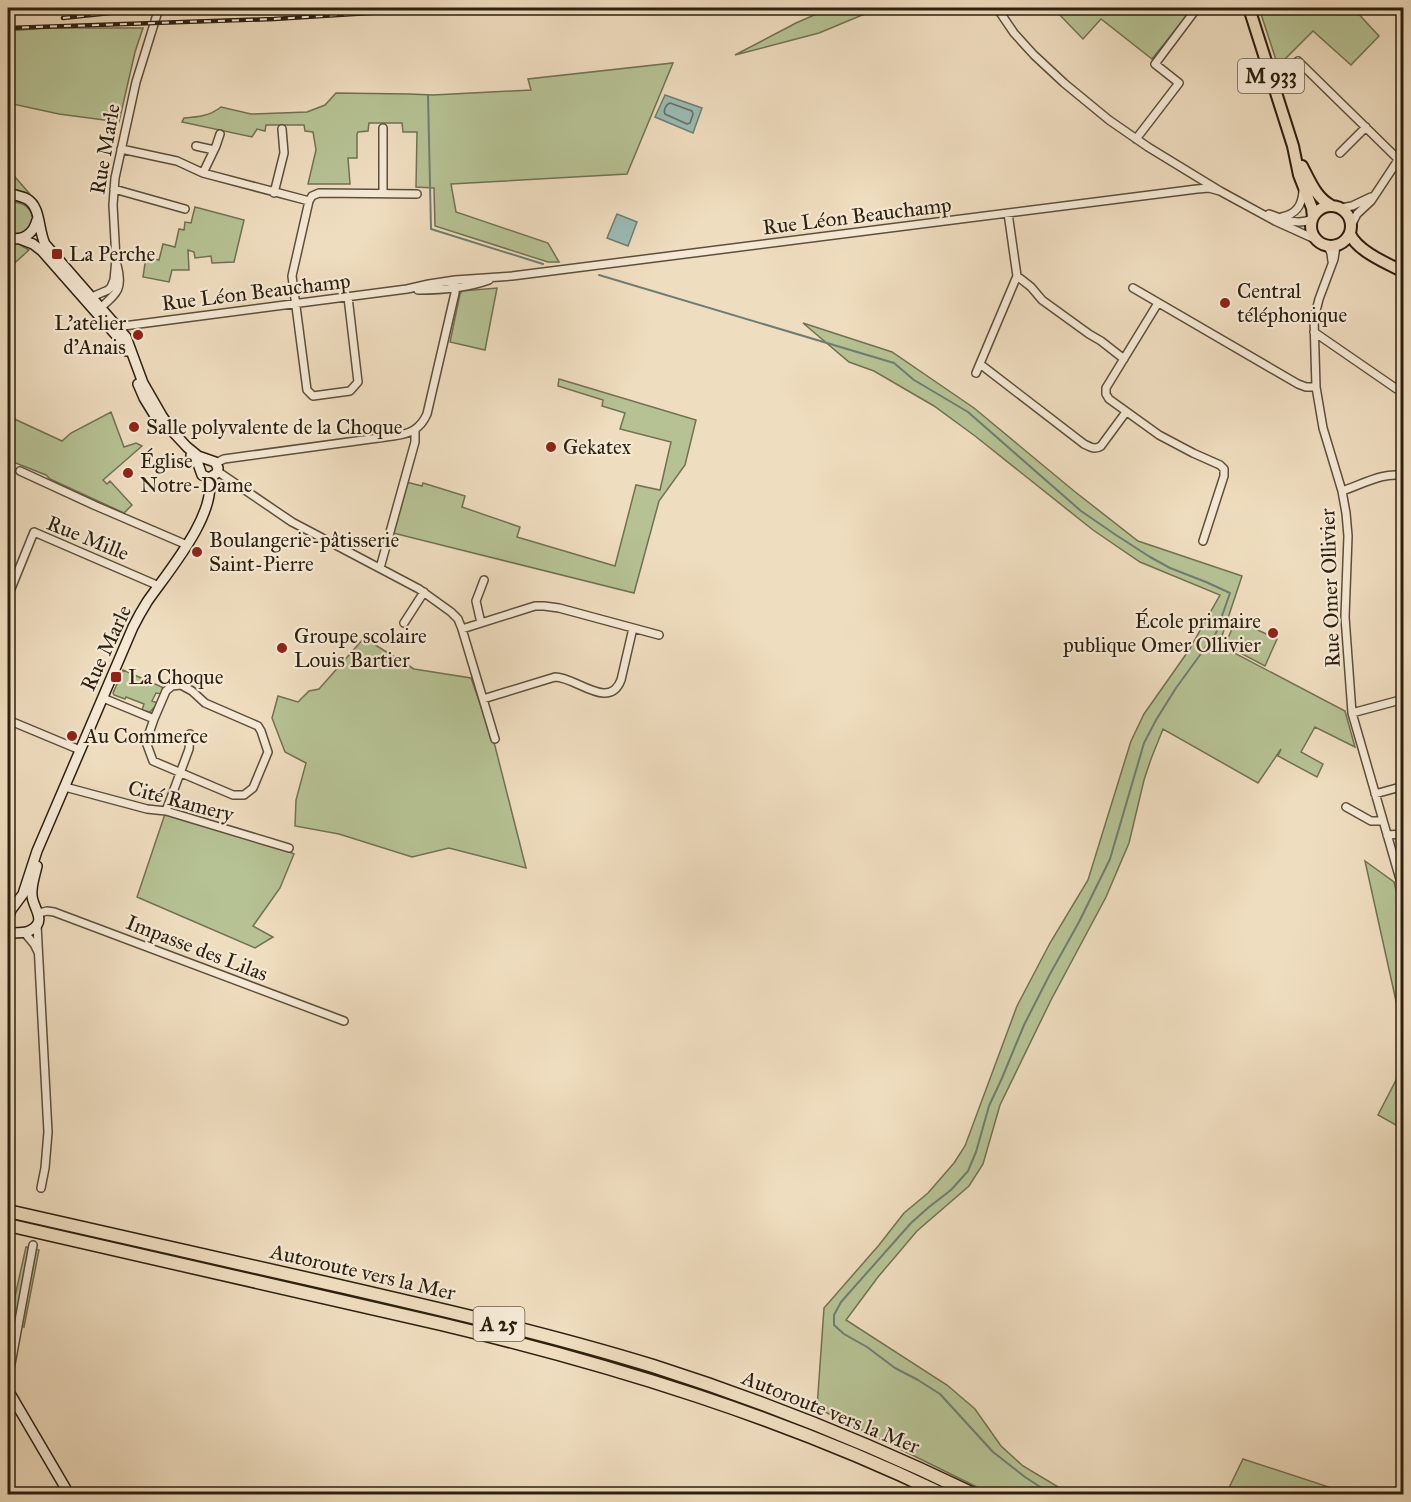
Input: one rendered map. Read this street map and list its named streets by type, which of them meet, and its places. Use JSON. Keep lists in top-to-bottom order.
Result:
{
  "streets": {
    "highway": ["Autoroute vers la Mer", "A 25"],
    "main road": ["M 933", "Rue Marle"],
    "street": [
      "Rue Léon Beauchamp",
      "Rue Mille",
      "Rue Omer Ollivier",
      "Cité Ramery",
      "Impasse des Lilas"
    ]
  },
  "crossings": [
    ["M 933", "Rue Omer Ollivier"],
    ["Rue Marle", "Rue Mille"],
    ["Rue Marle", "Cité Ramery"],
    ["Rue Marle", "Impasse des Lilas"]
  ],
  "places": {
    "transit": ["La Perche", "La Choque"],
    "other": [
      "Central téléphonique",
      "L'atelier d'Anais",
      "Salle polyvalente de la Choque",
      "Gekatex",
      "Église Notre-Dame",
      "Boulangerie-pâtisserie Saint-Pierre",
      "École primaire publique Omer Ollivier",
      "Groupe scolaire Louis Bartier",
      "Au Commerce"
    ]
  }
}
